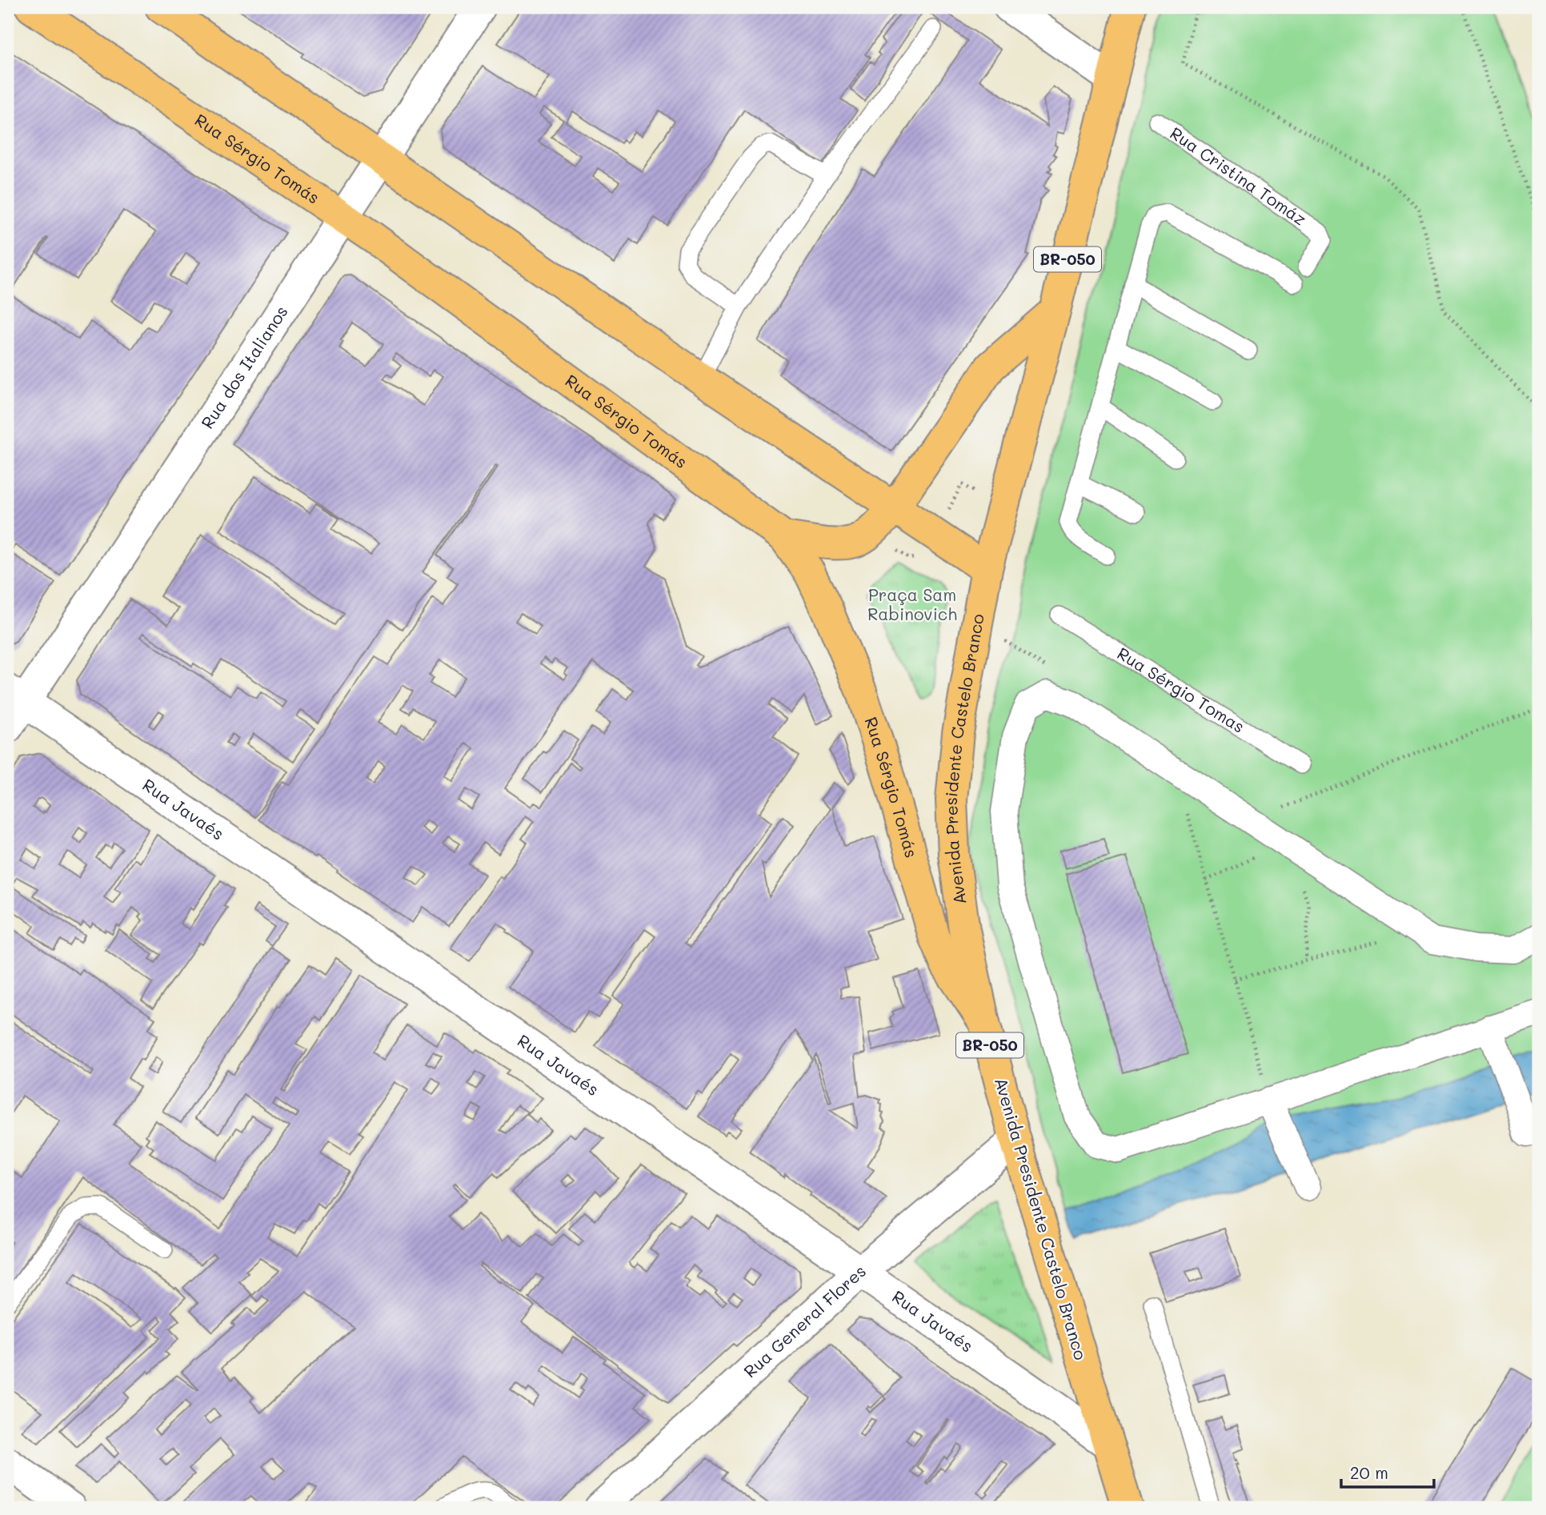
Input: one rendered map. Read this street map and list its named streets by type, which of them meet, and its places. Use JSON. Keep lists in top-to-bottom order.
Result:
{
  "streets": {
    "main road": ["Rua Sérgio Tomás", "BR-050", "Avenida Presidente Castelo Branco"],
    "street": ["Rua dos Italianos", "Rua Javaés", "Rua General Flores"],
    "lane": ["Rua Cristina Tomáz", "Rua Sérgio Tomas"]
  },
  "crossings": [
    ["Rua Sérgio Tomás", "Rua dos Italianos"],
    ["Rua Sérgio Tomás", "Avenida Presidente Castelo Branco"],
    ["Rua dos Italianos", "Rua Javaés"],
    ["Avenida Presidente Castelo Branco", "Rua Javaés"],
    ["Avenida Presidente Castelo Branco", "Rua General Flores"],
    ["Rua Javaés", "Rua General Flores"]
  ],
  "parks": ["Praça Sam Rabinovich"],
  "scale_bar": "20 m"
}
